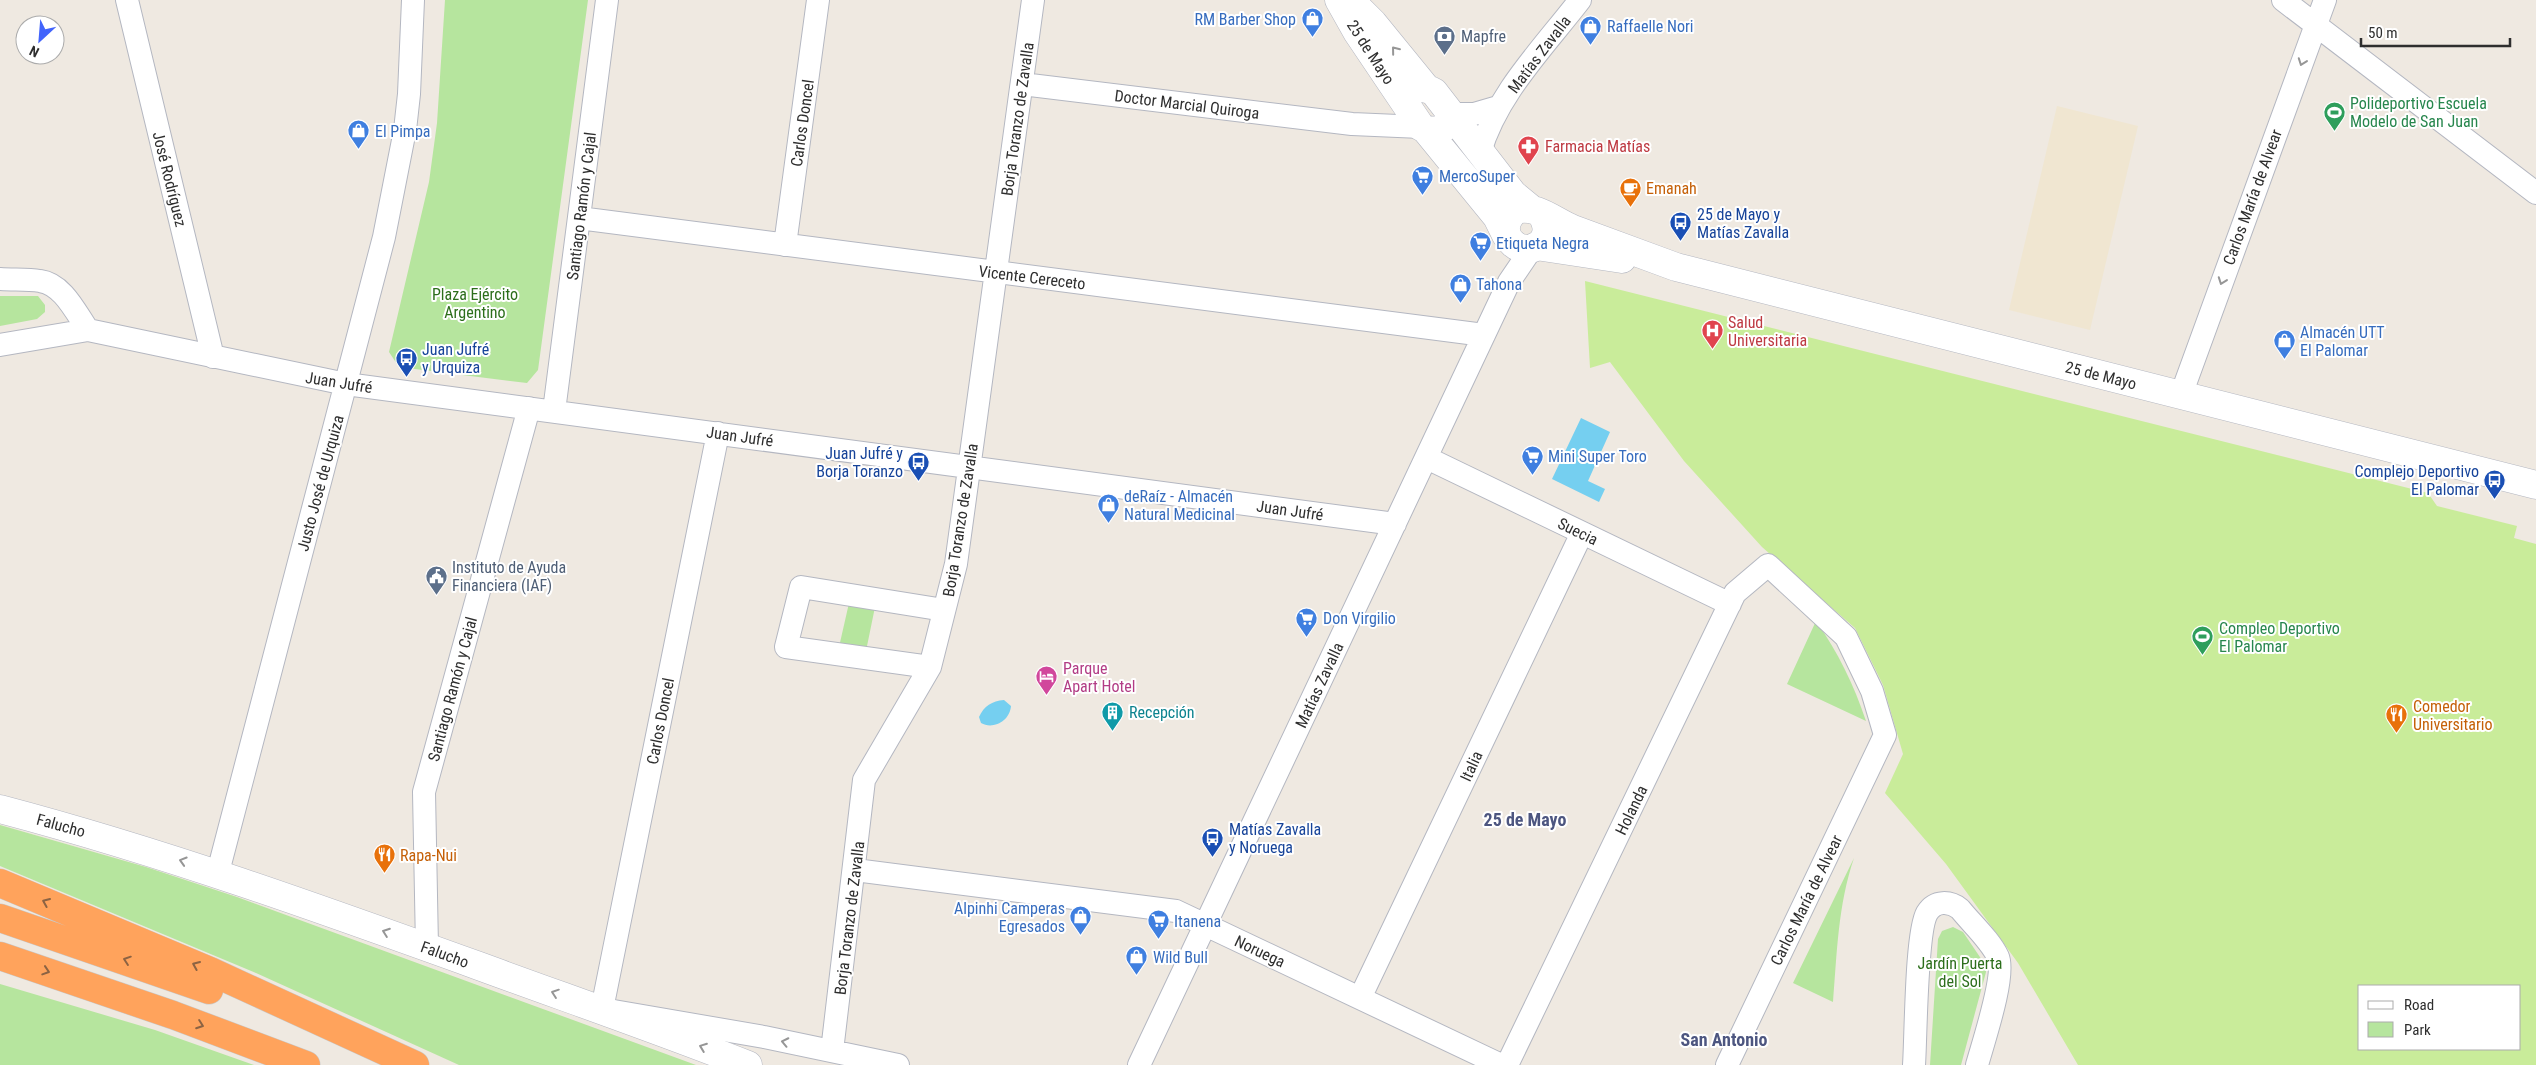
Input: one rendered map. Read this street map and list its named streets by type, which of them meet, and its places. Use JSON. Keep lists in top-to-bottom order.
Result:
{
  "streets": {
    "street": [
      "25 de Mayo",
      "Matías Zavalla",
      "Doctor Marcial Quiroga",
      "Borja Toranzo de Zavalla",
      "Carlos Doncel",
      "José Rodríguez",
      "Carlos María de Alvear",
      "Santiago Ramón y Cajal",
      "Vicente Cereceto",
      "Juan Jufré",
      "Justo José de Urquiza",
      "Suecia",
      "Italia",
      "Holanda",
      "Falucho",
      "Noruega"
    ]
  },
  "crossings": [
    ["25 de Mayo", "Matías Zavalla"],
    ["25 de Mayo", "Doctor Marcial Quiroga"],
    ["25 de Mayo", "Carlos María de Alvear"],
    ["Matías Zavalla", "Vicente Cereceto"],
    ["Matías Zavalla", "Juan Jufré"],
    ["Matías Zavalla", "Suecia"],
    ["Matías Zavalla", "Noruega"],
    ["Doctor Marcial Quiroga", "Borja Toranzo de Zavalla"],
    ["Borja Toranzo de Zavalla", "Vicente Cereceto"],
    ["Borja Toranzo de Zavalla", "Juan Jufré"],
    ["Borja Toranzo de Zavalla", "Falucho"],
    ["Borja Toranzo de Zavalla", "Noruega"],
    ["Carlos Doncel", "Vicente Cereceto"],
    ["Carlos Doncel", "Juan Jufré"],
    ["Carlos Doncel", "Falucho"],
    ["José Rodríguez", "Juan Jufré"],
    ["Carlos María de Alvear", "Holanda"],
    ["Santiago Ramón y Cajal", "Vicente Cereceto"],
    ["Santiago Ramón y Cajal", "Juan Jufré"],
    ["Santiago Ramón y Cajal", "Falucho"],
    ["Juan Jufré", "Justo José de Urquiza"],
    ["Justo José de Urquiza", "Falucho"],
    ["Suecia", "Italia"],
    ["Suecia", "Holanda"],
    ["Italia", "Noruega"]
  ],
  "one_way": ["Carlos María de Alvear", "Falucho"],
  "districts": ["25 de Mayo", "San Antonio"],
  "parks": ["Plaza Ejército Argentino", "Jardín Puerta del Sol"],
  "places": {
    "shop": [
      "RM Barber Shop",
      "Raffaelle Nori",
      "El Pimpa",
      "Tahona",
      "Almacén UTT El Palomar",
      "deRaíz - Almacén Natural Medicinal",
      "Alpinhi Camperas Egresados",
      "Wild Bull"
    ],
    "bank": ["Mapfre"],
    "sports": ["Polideportivo Escuela Modelo de San Juan", "Compleo Deportivo El Palomar"],
    "pharmacy": ["Farmacia Matías"],
    "supermarket": [
      "MercoSuper",
      "Etiqueta Negra",
      "Mini Super Toro",
      "Don Virgilio",
      "Itanena"
    ],
    "cafe": ["Emanah"],
    "bus stop": [
      "25 de Mayo y Matías Zavalla",
      "Juan Jufré y Urquiza",
      "Juan Jufré y Borja Toranzo",
      "Complejo Deportivo El Palomar",
      "Matías Zavalla y Noruega"
    ],
    "hospital": ["Salud Universitaria"],
    "public building": ["Instituto de Ayuda Financiera (IAF)"],
    "hotel": ["Parque Apart Hotel"],
    "building": ["Recepción"],
    "restaurant": ["Comedor Universitario", "Rapa-Nui"]
  },
  "legend": ["Road", "Park"],
  "scale_bar": "50 m",
  "north": "bottom left"
}
